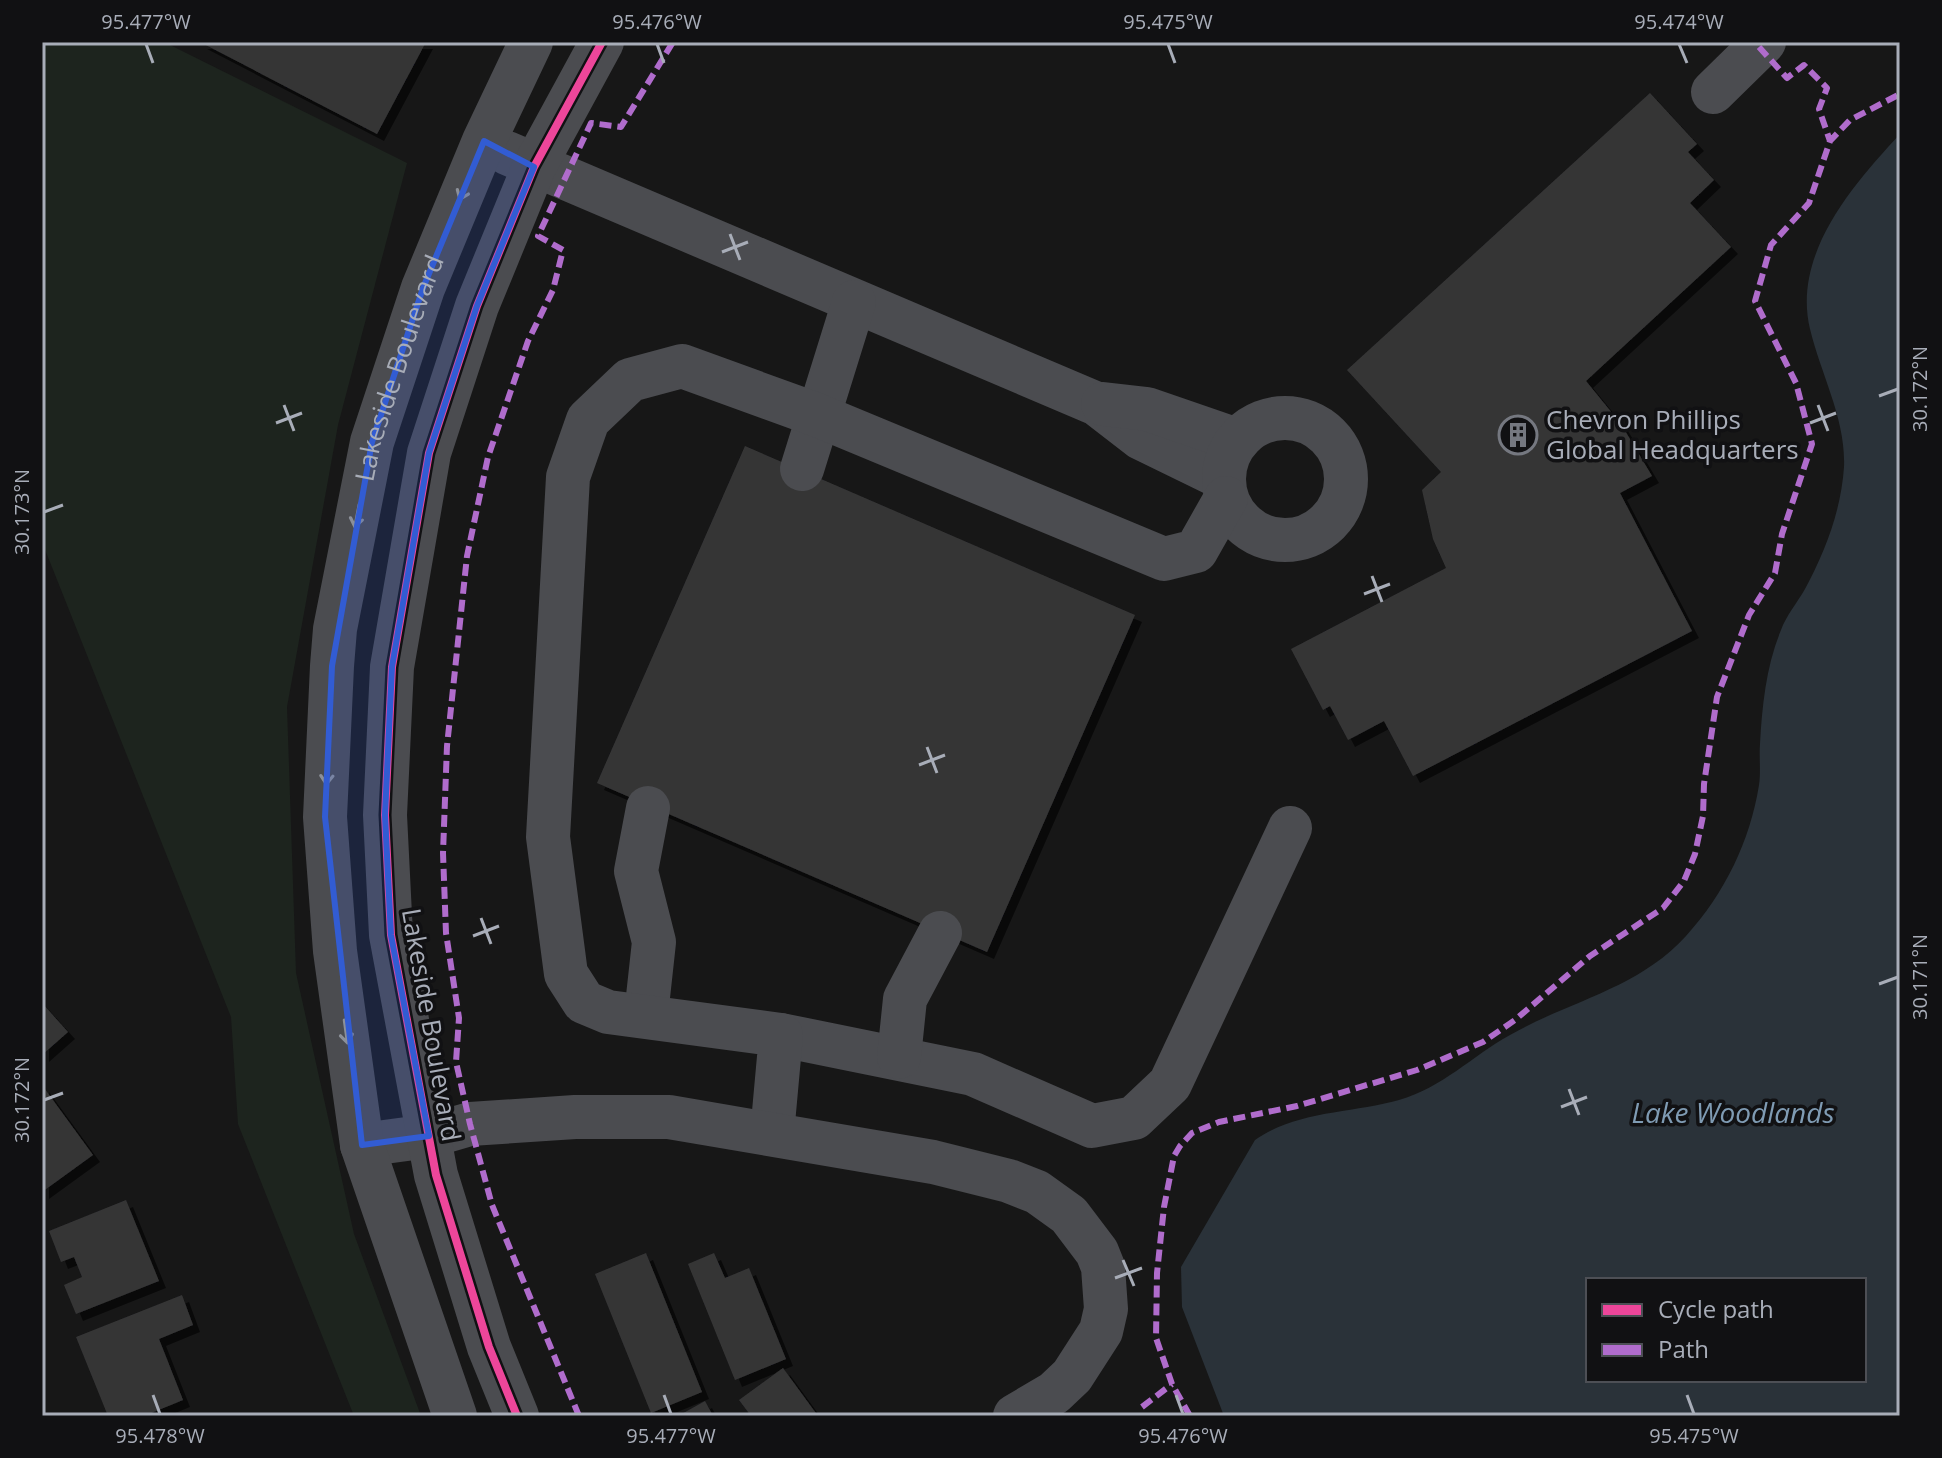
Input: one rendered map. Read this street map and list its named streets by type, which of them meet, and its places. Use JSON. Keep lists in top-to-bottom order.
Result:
{
  "streets": {
    "street": ["Lakeside Boulevard"]
  },
  "water": ["Lake Woodlands"],
  "places": {
    "building": ["Chevron Phillips Global Headquarters"]
  },
  "legend": ["Cycle path", "Path"],
  "coordinates": [
    "95.477°W",
    "95.476°W",
    "95.475°W",
    "95.474°W",
    "30.172°N",
    "30.173°N",
    "30.171°N",
    "95.478°W"
  ]
}
